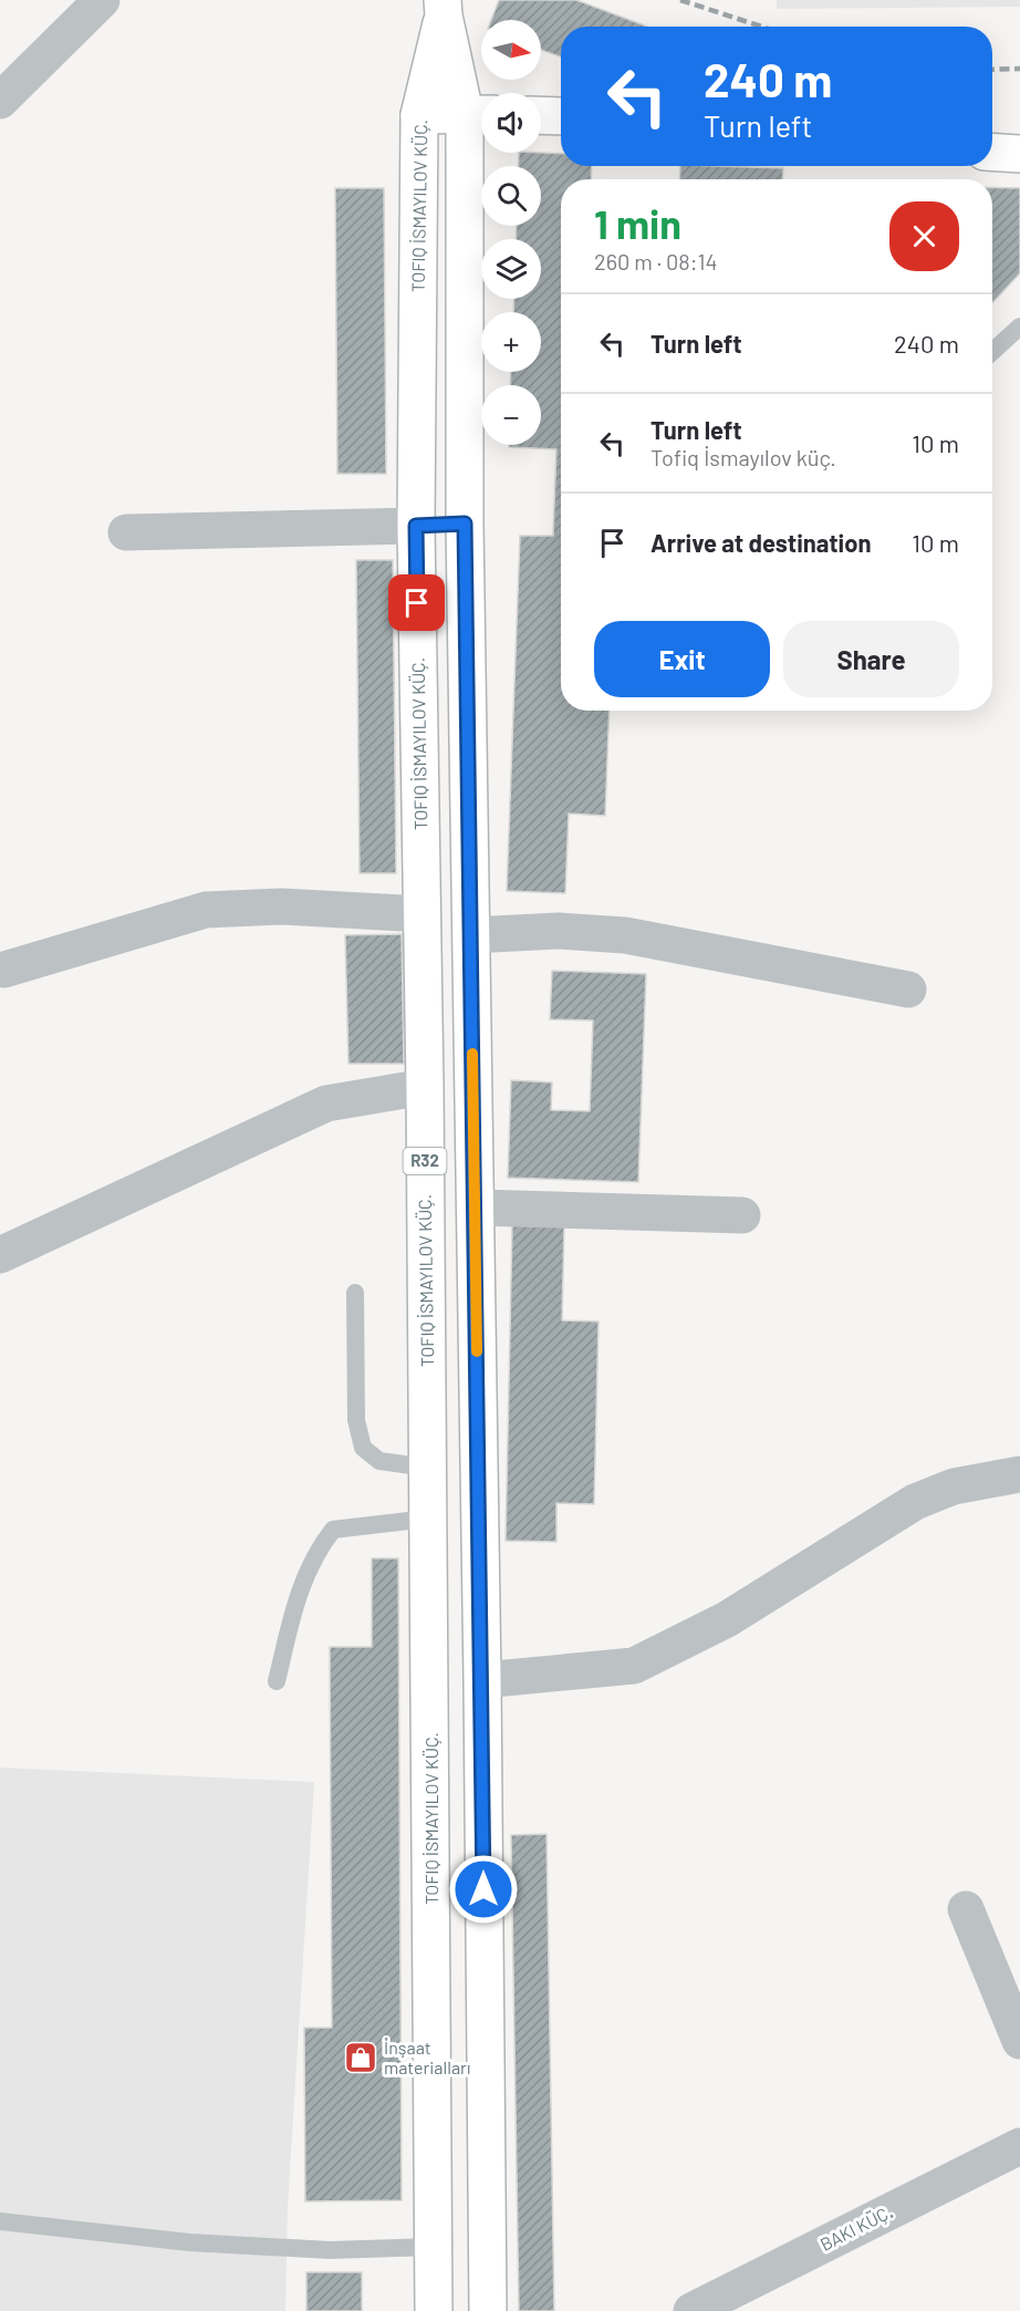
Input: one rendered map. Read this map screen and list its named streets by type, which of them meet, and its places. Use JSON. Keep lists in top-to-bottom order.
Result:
{
  "streets": {
    "main road": ["R32"]
  },
  "places": {
    "shop": ["İnşaat materialları"]
  },
  "north": "right",
  "page": {
    "map_buttons": ["+", "−"],
    "turn": ["240 m", "Turn left"],
    "heading": ["1 min", "260 m · 08:14"],
    "list": [
      {
        "name": "Turn left",
        "value": "240 m"
      },
      {
        "name": "Turn left",
        "note": "Tofiq İsmayılov küç.",
        "value": "10 m"
      },
      {
        "name": "Arrive at destination",
        "value": "10 m"
      }
    ],
    "buttons": ["Exit", "Share"]
  }
}
